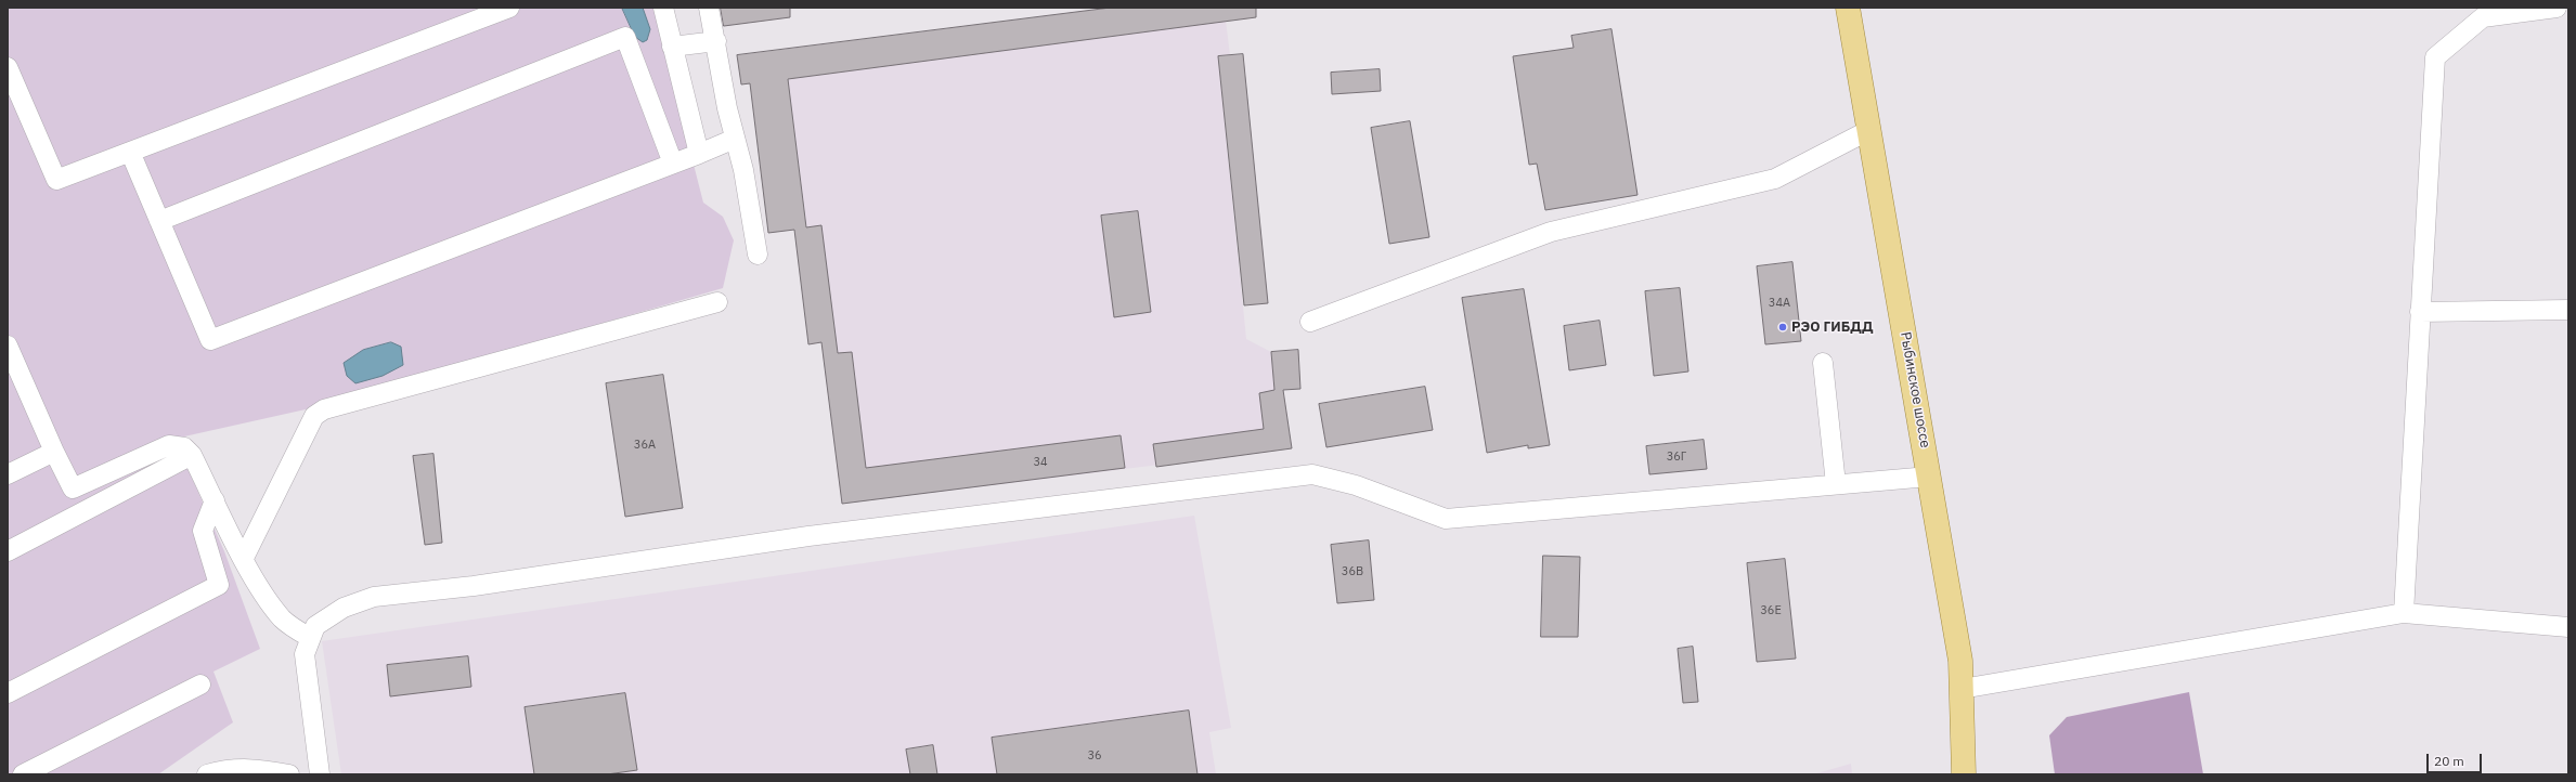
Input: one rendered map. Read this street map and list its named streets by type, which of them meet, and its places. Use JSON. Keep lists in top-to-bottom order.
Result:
{
  "streets": {
    "main road": ["Рыбинское шоссе"]
  },
  "places": ["РЭО ГИБДД"],
  "house_numbers": [
    "34А",
    "36А",
    "36Г",
    "34",
    "36В",
    "36Е",
    "36"
  ],
  "scale_bar": "20 m"
}
